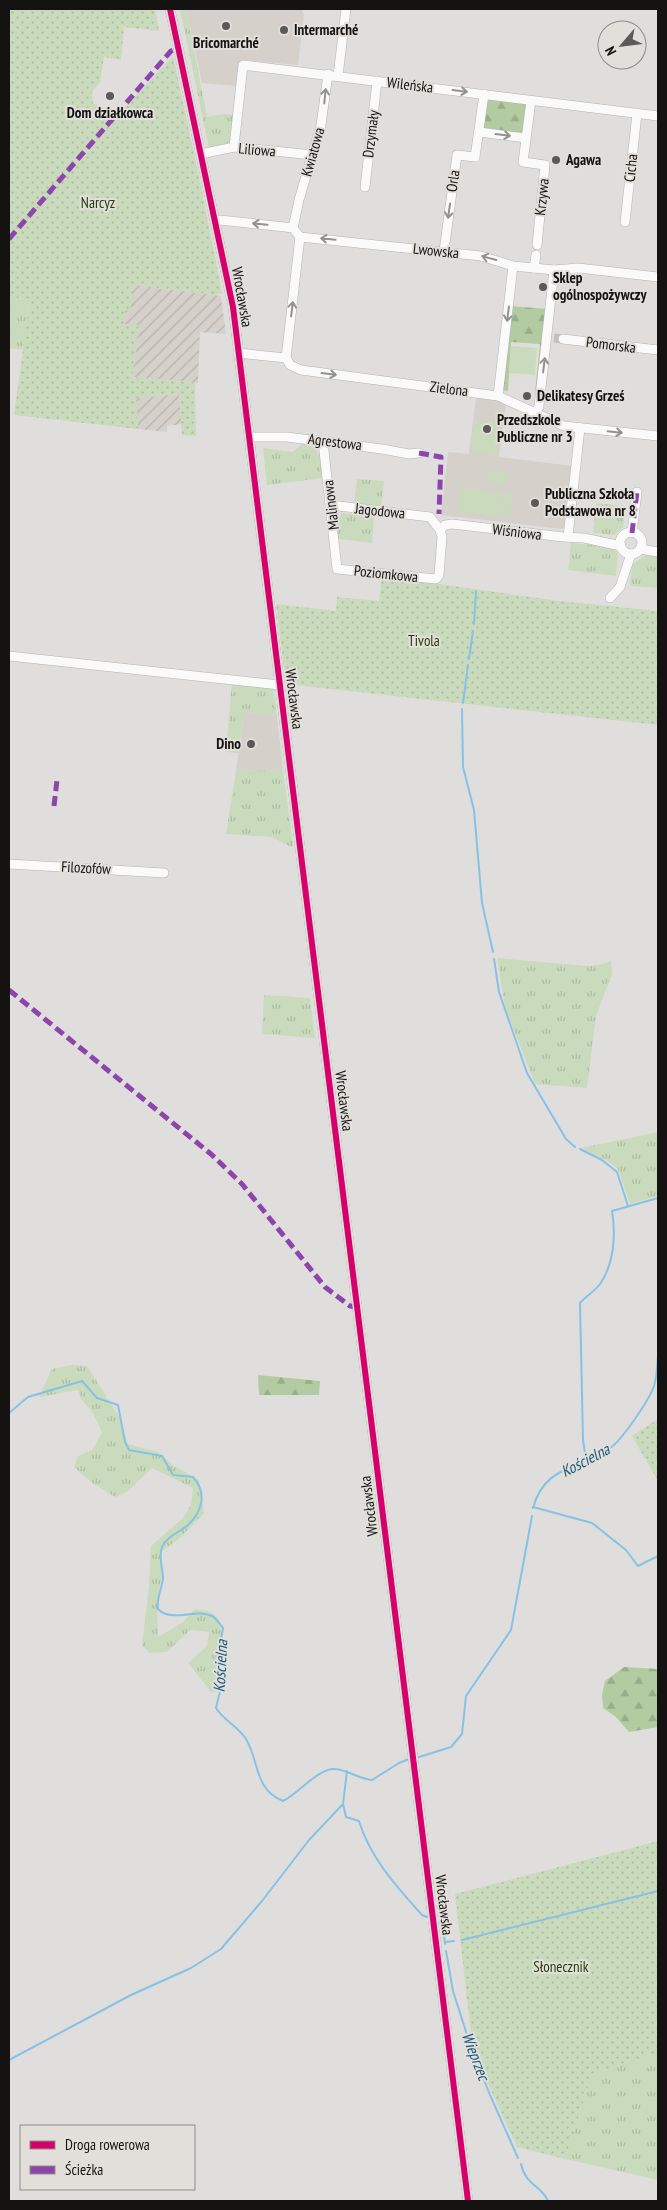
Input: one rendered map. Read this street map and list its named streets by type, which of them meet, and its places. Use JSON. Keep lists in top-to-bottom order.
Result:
{
  "streets": {
    "street": [
      "Wileńska",
      "Drzymały",
      "Liliowa",
      "Kwiatowa",
      "Cicha",
      "Orla",
      "Krzywa",
      "Lwowska",
      "Wrocławska",
      "Pomorska",
      "Zielona",
      "Agrestowa",
      "Malinowa",
      "Jagodowa",
      "Wiśniowa",
      "Poziomkowa",
      "Filozofów"
    ]
  },
  "crossings": [
    ["Wileńska", "Drzymały"],
    ["Wileńska", "Liliowa"],
    ["Wileńska", "Kwiatowa"],
    ["Wileńska", "Cicha"],
    ["Liliowa", "Kwiatowa"],
    ["Liliowa", "Wrocławska"],
    ["Orla", "Lwowska"],
    ["Krzywa", "Lwowska"],
    ["Wrocławska", "Zielona"],
    ["Wrocławska", "Agrestowa"],
    ["Agrestowa", "Malinowa"],
    ["Malinowa", "Jagodowa"],
    ["Malinowa", "Poziomkowa"],
    ["Jagodowa", "Wiśniowa"],
    ["Jagodowa", "Poziomkowa"],
    ["Wiśniowa", "Poziomkowa"]
  ],
  "one_way": [
    "Kwiatowa",
    "Orla",
    "Lwowska",
    "Zielona"
  ],
  "water": ["Kościelna", "Wieprzec"],
  "parks": ["Narcyz", "Tivola", "Słonecznik"],
  "places": [
    "Bricomarché",
    "Intermarché",
    "Dom działkowca",
    "Agawa",
    "Sklep ogólnospożywczy",
    "Delikatesy Grześ",
    "Przedszkole Publiczne nr 3",
    "Publiczna Szkoła Podstawowa nr 8",
    "Dino"
  ],
  "legend": ["Droga rowerowa", "Ścieżka"],
  "north": "bottom left"
}
